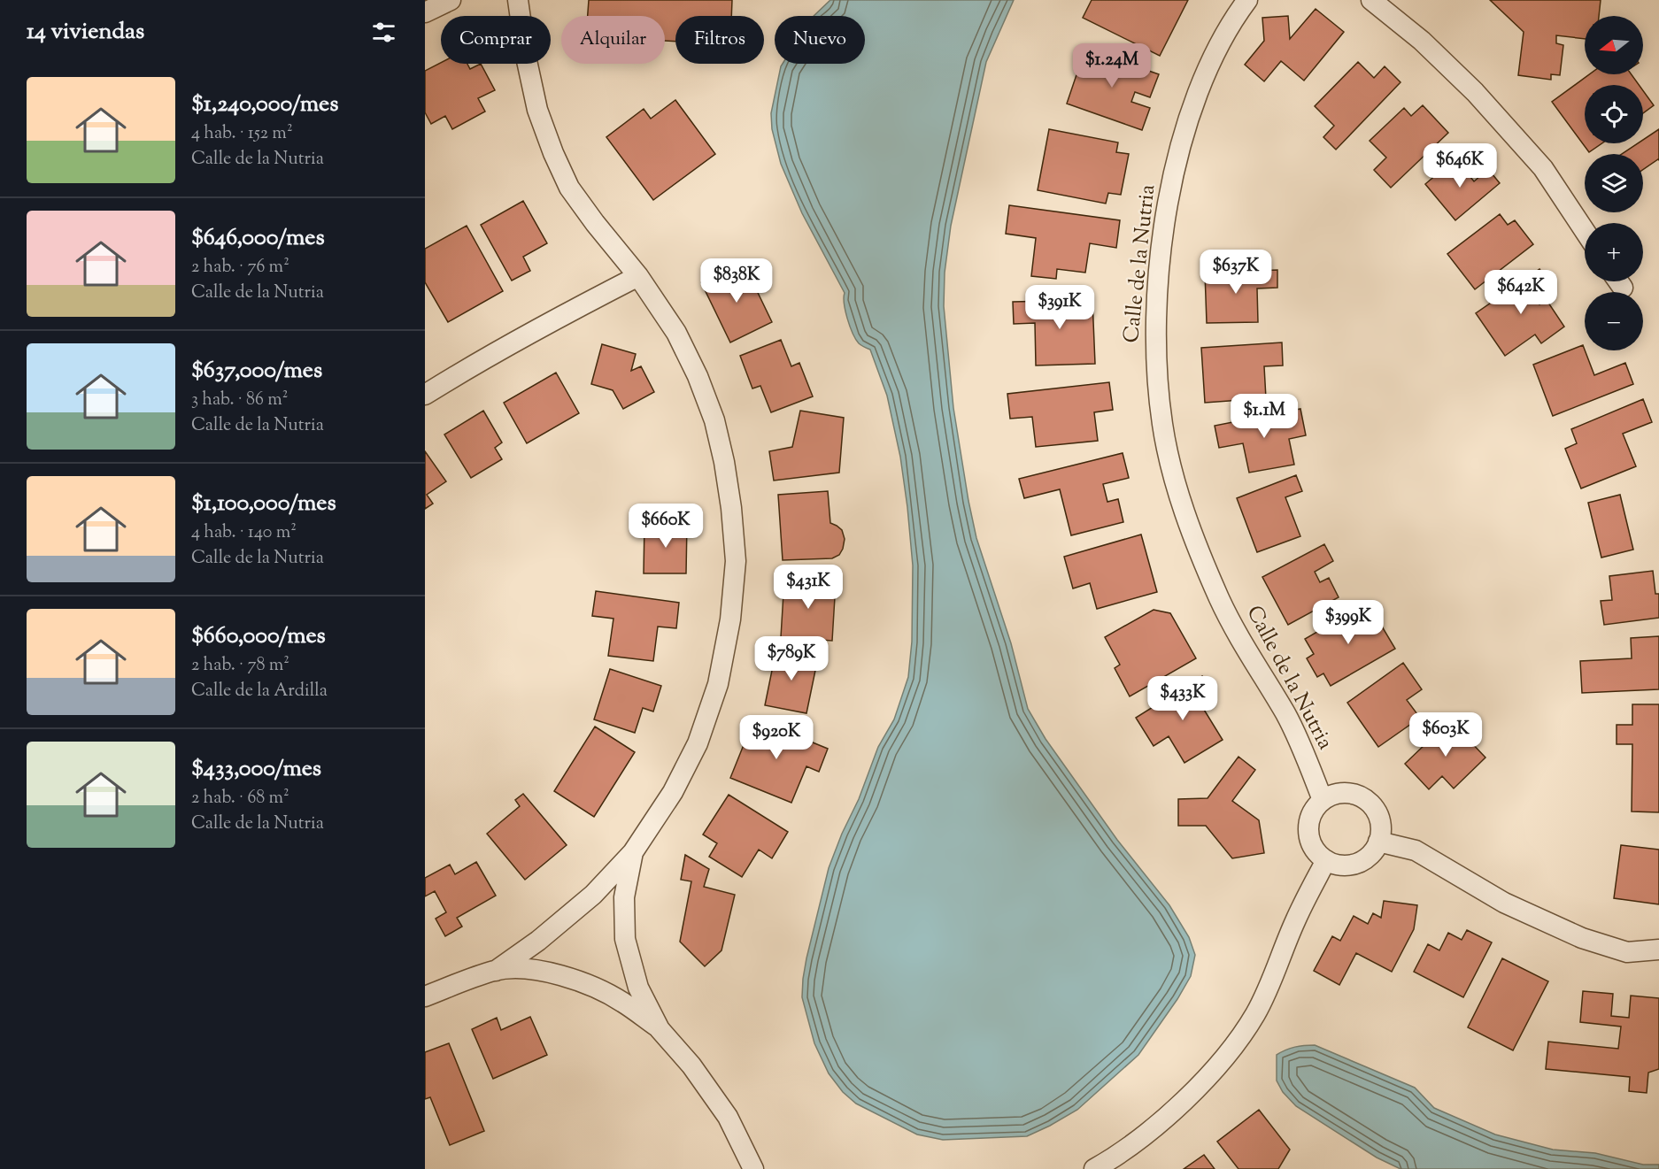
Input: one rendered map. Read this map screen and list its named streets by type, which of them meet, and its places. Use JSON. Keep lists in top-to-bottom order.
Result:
{
  "streets": {
    "street": ["Calle de la Nutria"]
  },
  "north": "left",
  "page": {
    "heading": "14 viviendas",
    "map_buttons": ["+", "−"],
    "chip": [
      "Comprar",
      "Alquilar",
      "Filtros",
      "Nuevo"
    ],
    "price": [
      "$1.24M",
      "$646K",
      "$637K",
      "$838K",
      "$642K",
      "$391K",
      "$1.1M",
      "$660K",
      "$431K",
      "$399K",
      "$789K",
      "$433K",
      "$603K",
      "$920K"
    ],
    "list": [
      {
        "name": "$1,240,000/mes",
        "note": "4 hab. · 152 m² · Calle de la Nutria"
      },
      {
        "name": "$646,000/mes",
        "note": "2 hab. · 76 m² · Calle de la Nutria"
      },
      {
        "name": "$637,000/mes",
        "note": "3 hab. · 86 m² · Calle de la Nutria"
      },
      {
        "name": "$1,100,000/mes",
        "note": "4 hab. · 140 m² · Calle de la Nutria"
      },
      {
        "name": "$660,000/mes",
        "note": "2 hab. · 78 m² · Calle de la Ardilla"
      },
      {
        "name": "$433,000/mes",
        "note": "2 hab. · 68 m² · Calle de la Nutria"
      }
    ]
  }
}
